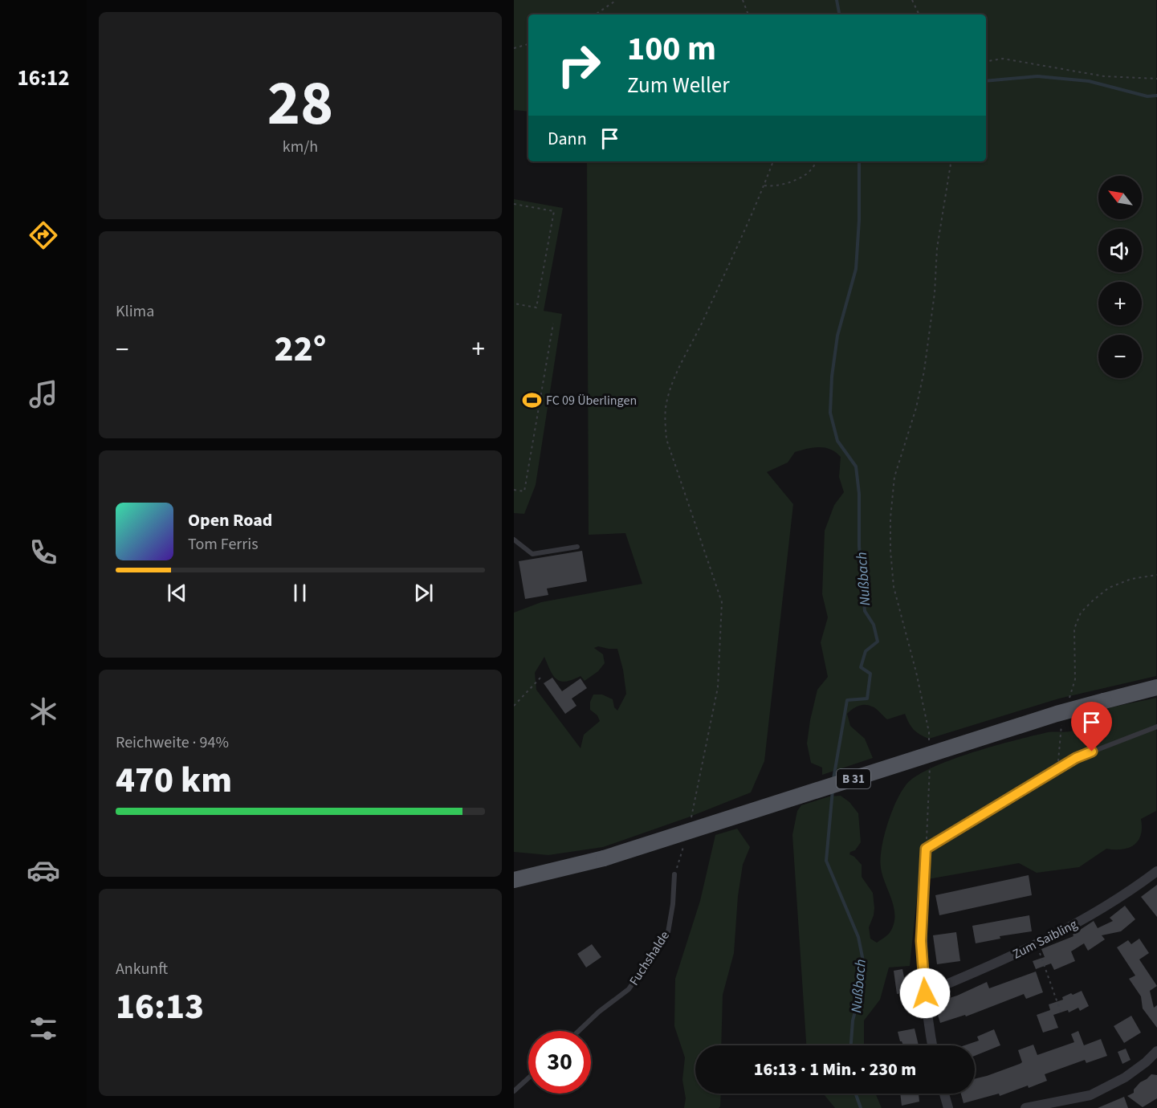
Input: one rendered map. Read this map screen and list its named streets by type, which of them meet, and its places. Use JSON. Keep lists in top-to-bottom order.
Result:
{
  "streets": {
    "main road": ["B 31"],
    "street": ["Zum Saibling"],
    "lane": ["Fuchshalde"]
  },
  "water": ["Nußbach"],
  "places": {
    "sports": ["FC 09 Überlingen"]
  },
  "north": "top left",
  "page": {
    "tabs": "16:12",
    "tile": [
      ["28", "km/h"],
      "Klima",
      ["Reichweite · 94%", "470 km"],
      ["Ankunft", "16:13"]
    ],
    "turn": ["100 m", "Zum Weller"],
    "then": "Dann",
    "map_buttons": ["+", "−"],
    "heat": ["−", "22°", "+"],
    "song": ["Open Road", "Tom Ferris"],
    "limit": "30",
    "trip": "16:13 · 1 Min. · 230 m"
  }
}
